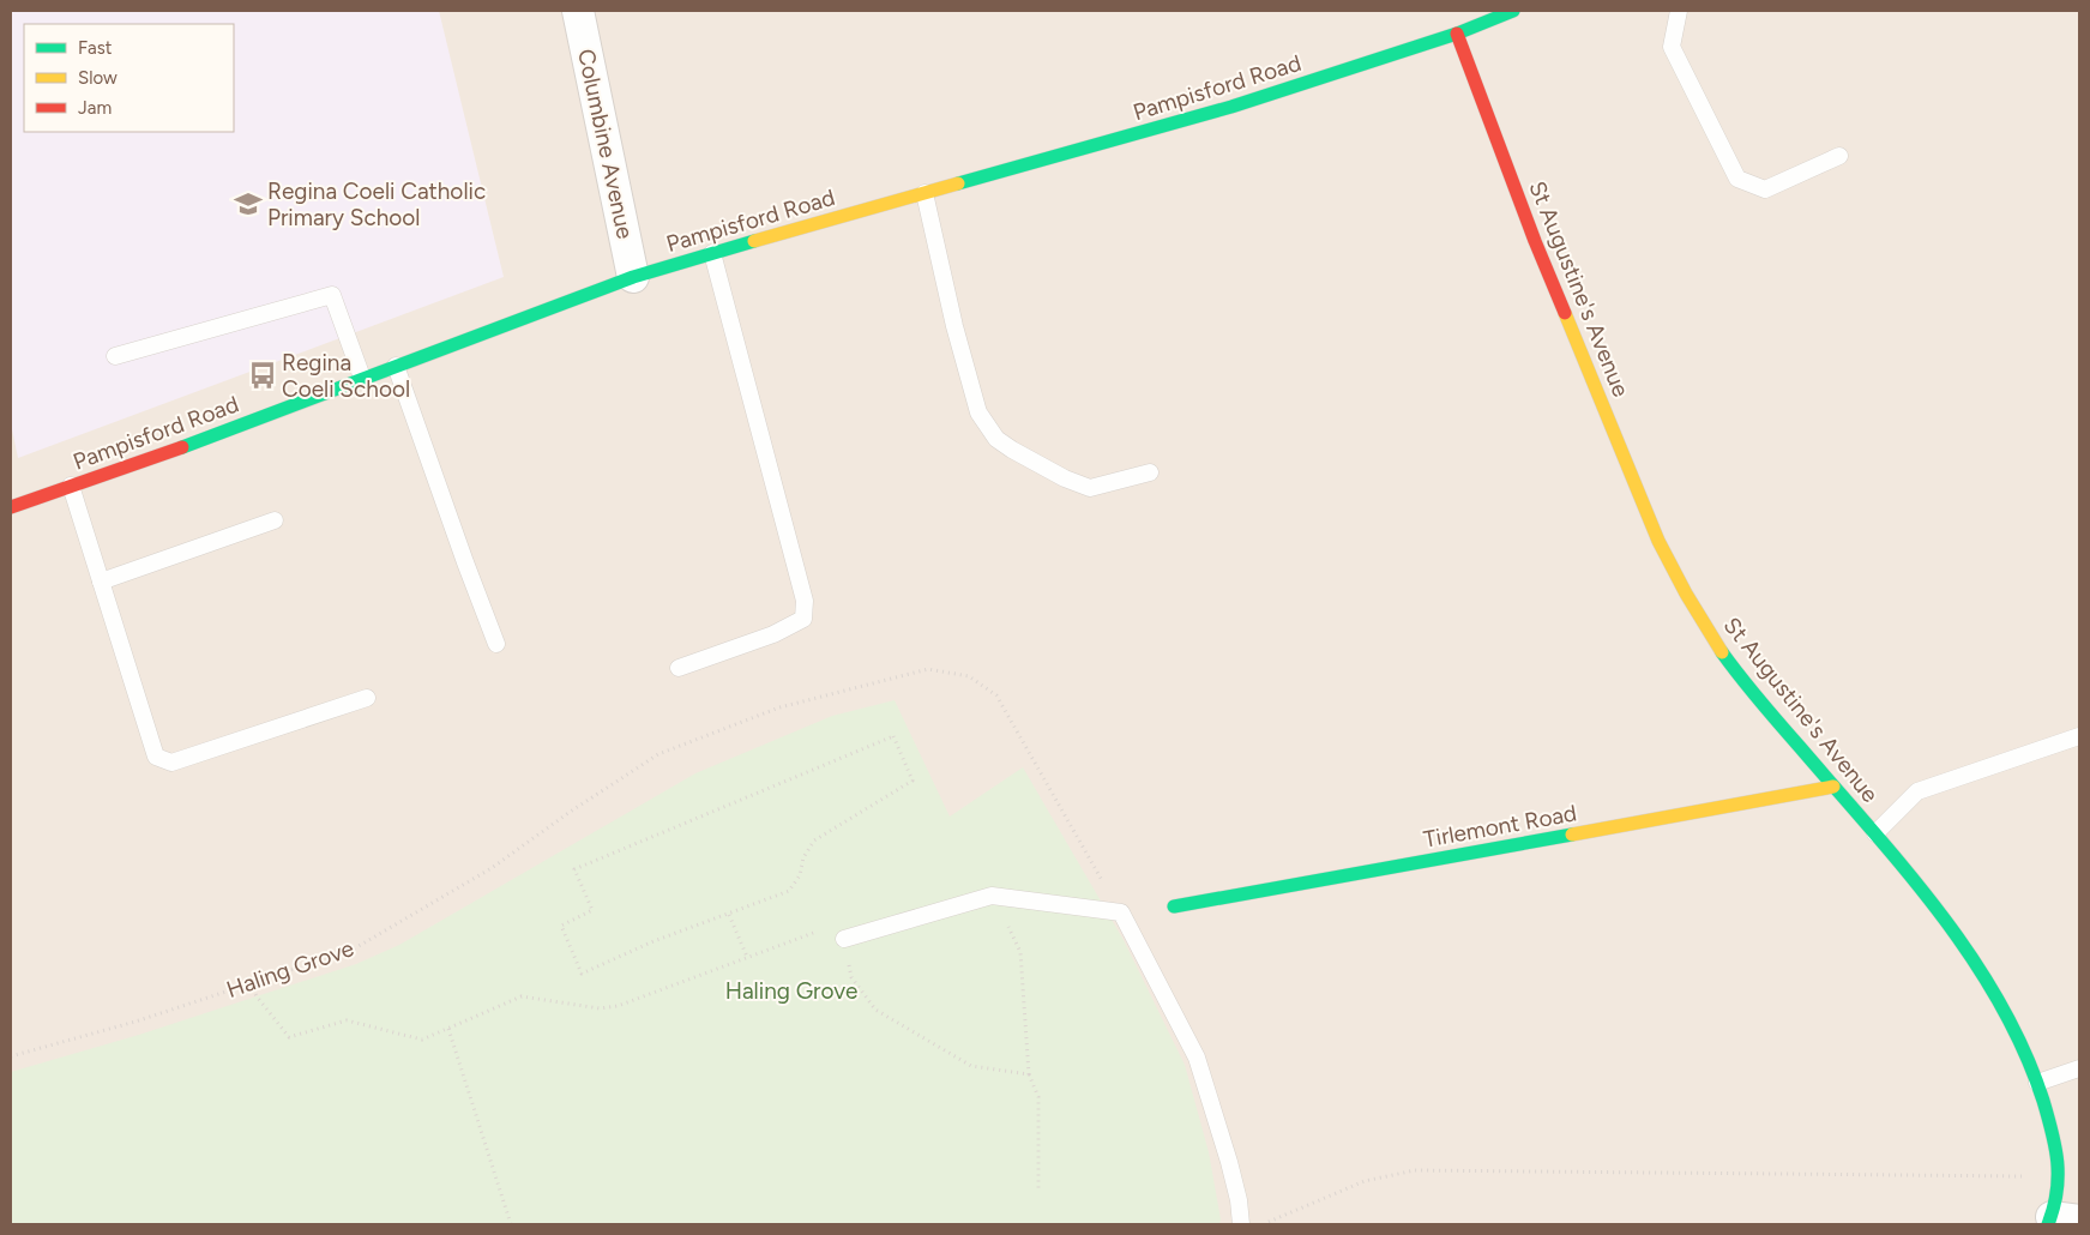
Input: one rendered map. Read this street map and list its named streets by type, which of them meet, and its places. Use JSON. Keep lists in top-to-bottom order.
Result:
{
  "streets": {
    "street": [
      "Pampisford Road",
      "Columbine Avenue",
      "St Augustine's Avenue",
      "Tirlemont Road"
    ],
    "path": ["Haling Grove"]
  },
  "crossings": [
    ["Pampisford Road", "Columbine Avenue"],
    ["Pampisford Road", "St Augustine's Avenue"],
    ["St Augustine's Avenue", "Tirlemont Road"]
  ],
  "parks": ["Haling Grove"],
  "places": {
    "school or university": ["Regina Coeli Catholic Primary School"],
    "bus stop": ["Regina Coeli School"]
  },
  "legend": ["Fast", "Slow", "Jam"]
}
